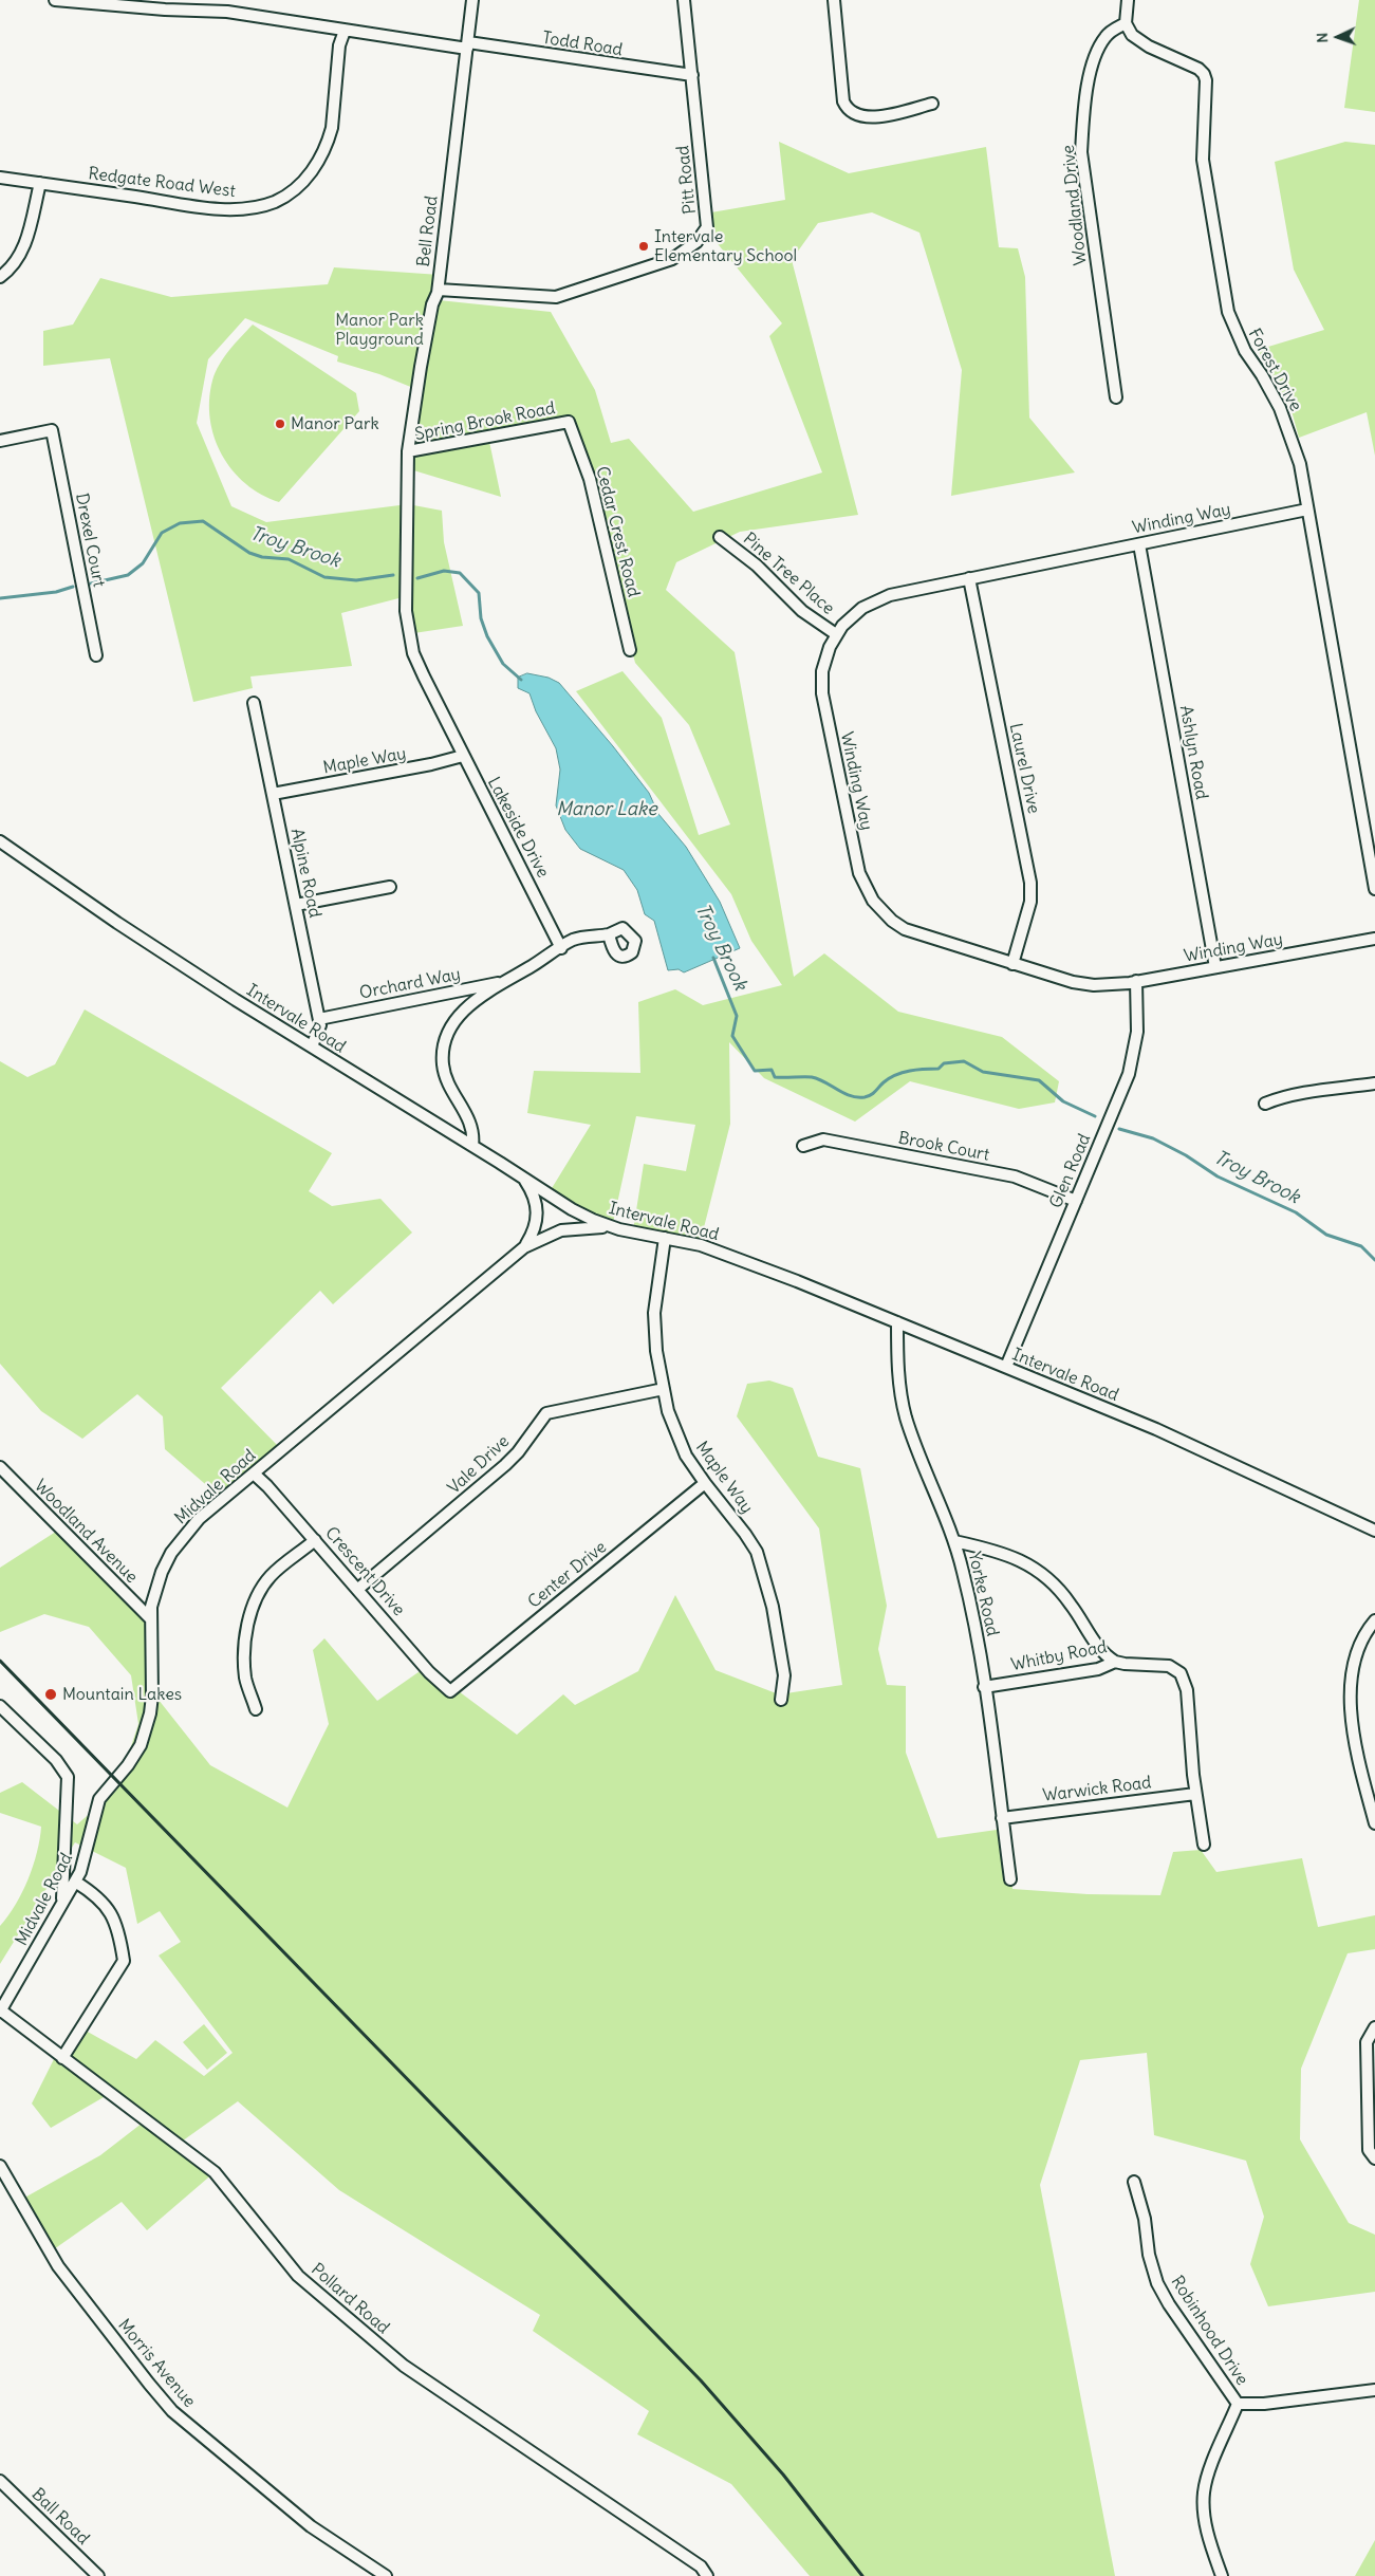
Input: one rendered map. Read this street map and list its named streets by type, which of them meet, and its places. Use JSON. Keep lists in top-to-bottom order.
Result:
{
  "streets": {
    "street": [
      "Todd Road",
      "Pitt Road",
      "Redgate Road West",
      "Woodland Drive",
      "Bell Road",
      "Forest Drive",
      "Spring Brook Road",
      "Winding Way",
      "Cedar Crest Road",
      "Drexel Court",
      "Pine Tree Place",
      "Ashlyn Road",
      "Maple Way",
      "Laurel Drive",
      "Lakeside Drive",
      "Alpine Road",
      "Orchard Way",
      "Intervale Road",
      "Brook Court",
      "Glen Road",
      "Vale Drive",
      "Midvale Road",
      "Woodland Avenue",
      "Crescent Drive",
      "Center Drive",
      "Yorke Road",
      "Whitby Road",
      "Warwick Road",
      "Pollard Road",
      "Robinhood Drive",
      "Morris Avenue",
      "Ball Road"
    ]
  },
  "crossings": [
    ["Todd Road", "Pitt Road"],
    ["Todd Road", "Redgate Road West"],
    ["Todd Road", "Bell Road"],
    ["Pitt Road", "Bell Road"],
    ["Woodland Drive", "Forest Drive"],
    ["Bell Road", "Spring Brook Road"],
    ["Bell Road", "Lakeside Drive"],
    ["Forest Drive", "Winding Way"],
    ["Spring Brook Road", "Cedar Crest Road"],
    ["Winding Way", "Pine Tree Place"],
    ["Winding Way", "Ashlyn Road"],
    ["Winding Way", "Laurel Drive"],
    ["Winding Way", "Glen Road"],
    ["Maple Way", "Lakeside Drive"],
    ["Maple Way", "Alpine Road"],
    ["Maple Way", "Intervale Road"],
    ["Maple Way", "Vale Drive"],
    ["Maple Way", "Center Drive"],
    ["Alpine Road", "Orchard Way"],
    ["Alpine Road", "Intervale Road"],
    ["Intervale Road", "Glen Road"],
    ["Intervale Road", "Midvale Road"],
    ["Intervale Road", "Yorke Road"],
    ["Brook Court", "Glen Road"],
    ["Vale Drive", "Crescent Drive"],
    ["Midvale Road", "Woodland Avenue"],
    ["Midvale Road", "Crescent Drive"],
    ["Midvale Road", "Pollard Road"],
    ["Crescent Drive", "Center Drive"],
    ["Yorke Road", "Whitby Road"],
    ["Yorke Road", "Warwick Road"],
    ["Whitby Road", "Warwick Road"]
  ],
  "water": ["Troy Brook", "Manor Lake"],
  "parks": ["Manor Park Playground"],
  "places": ["Intervale Elementary School", "Manor Park", "Mountain Lakes"],
  "north": "left"
}
